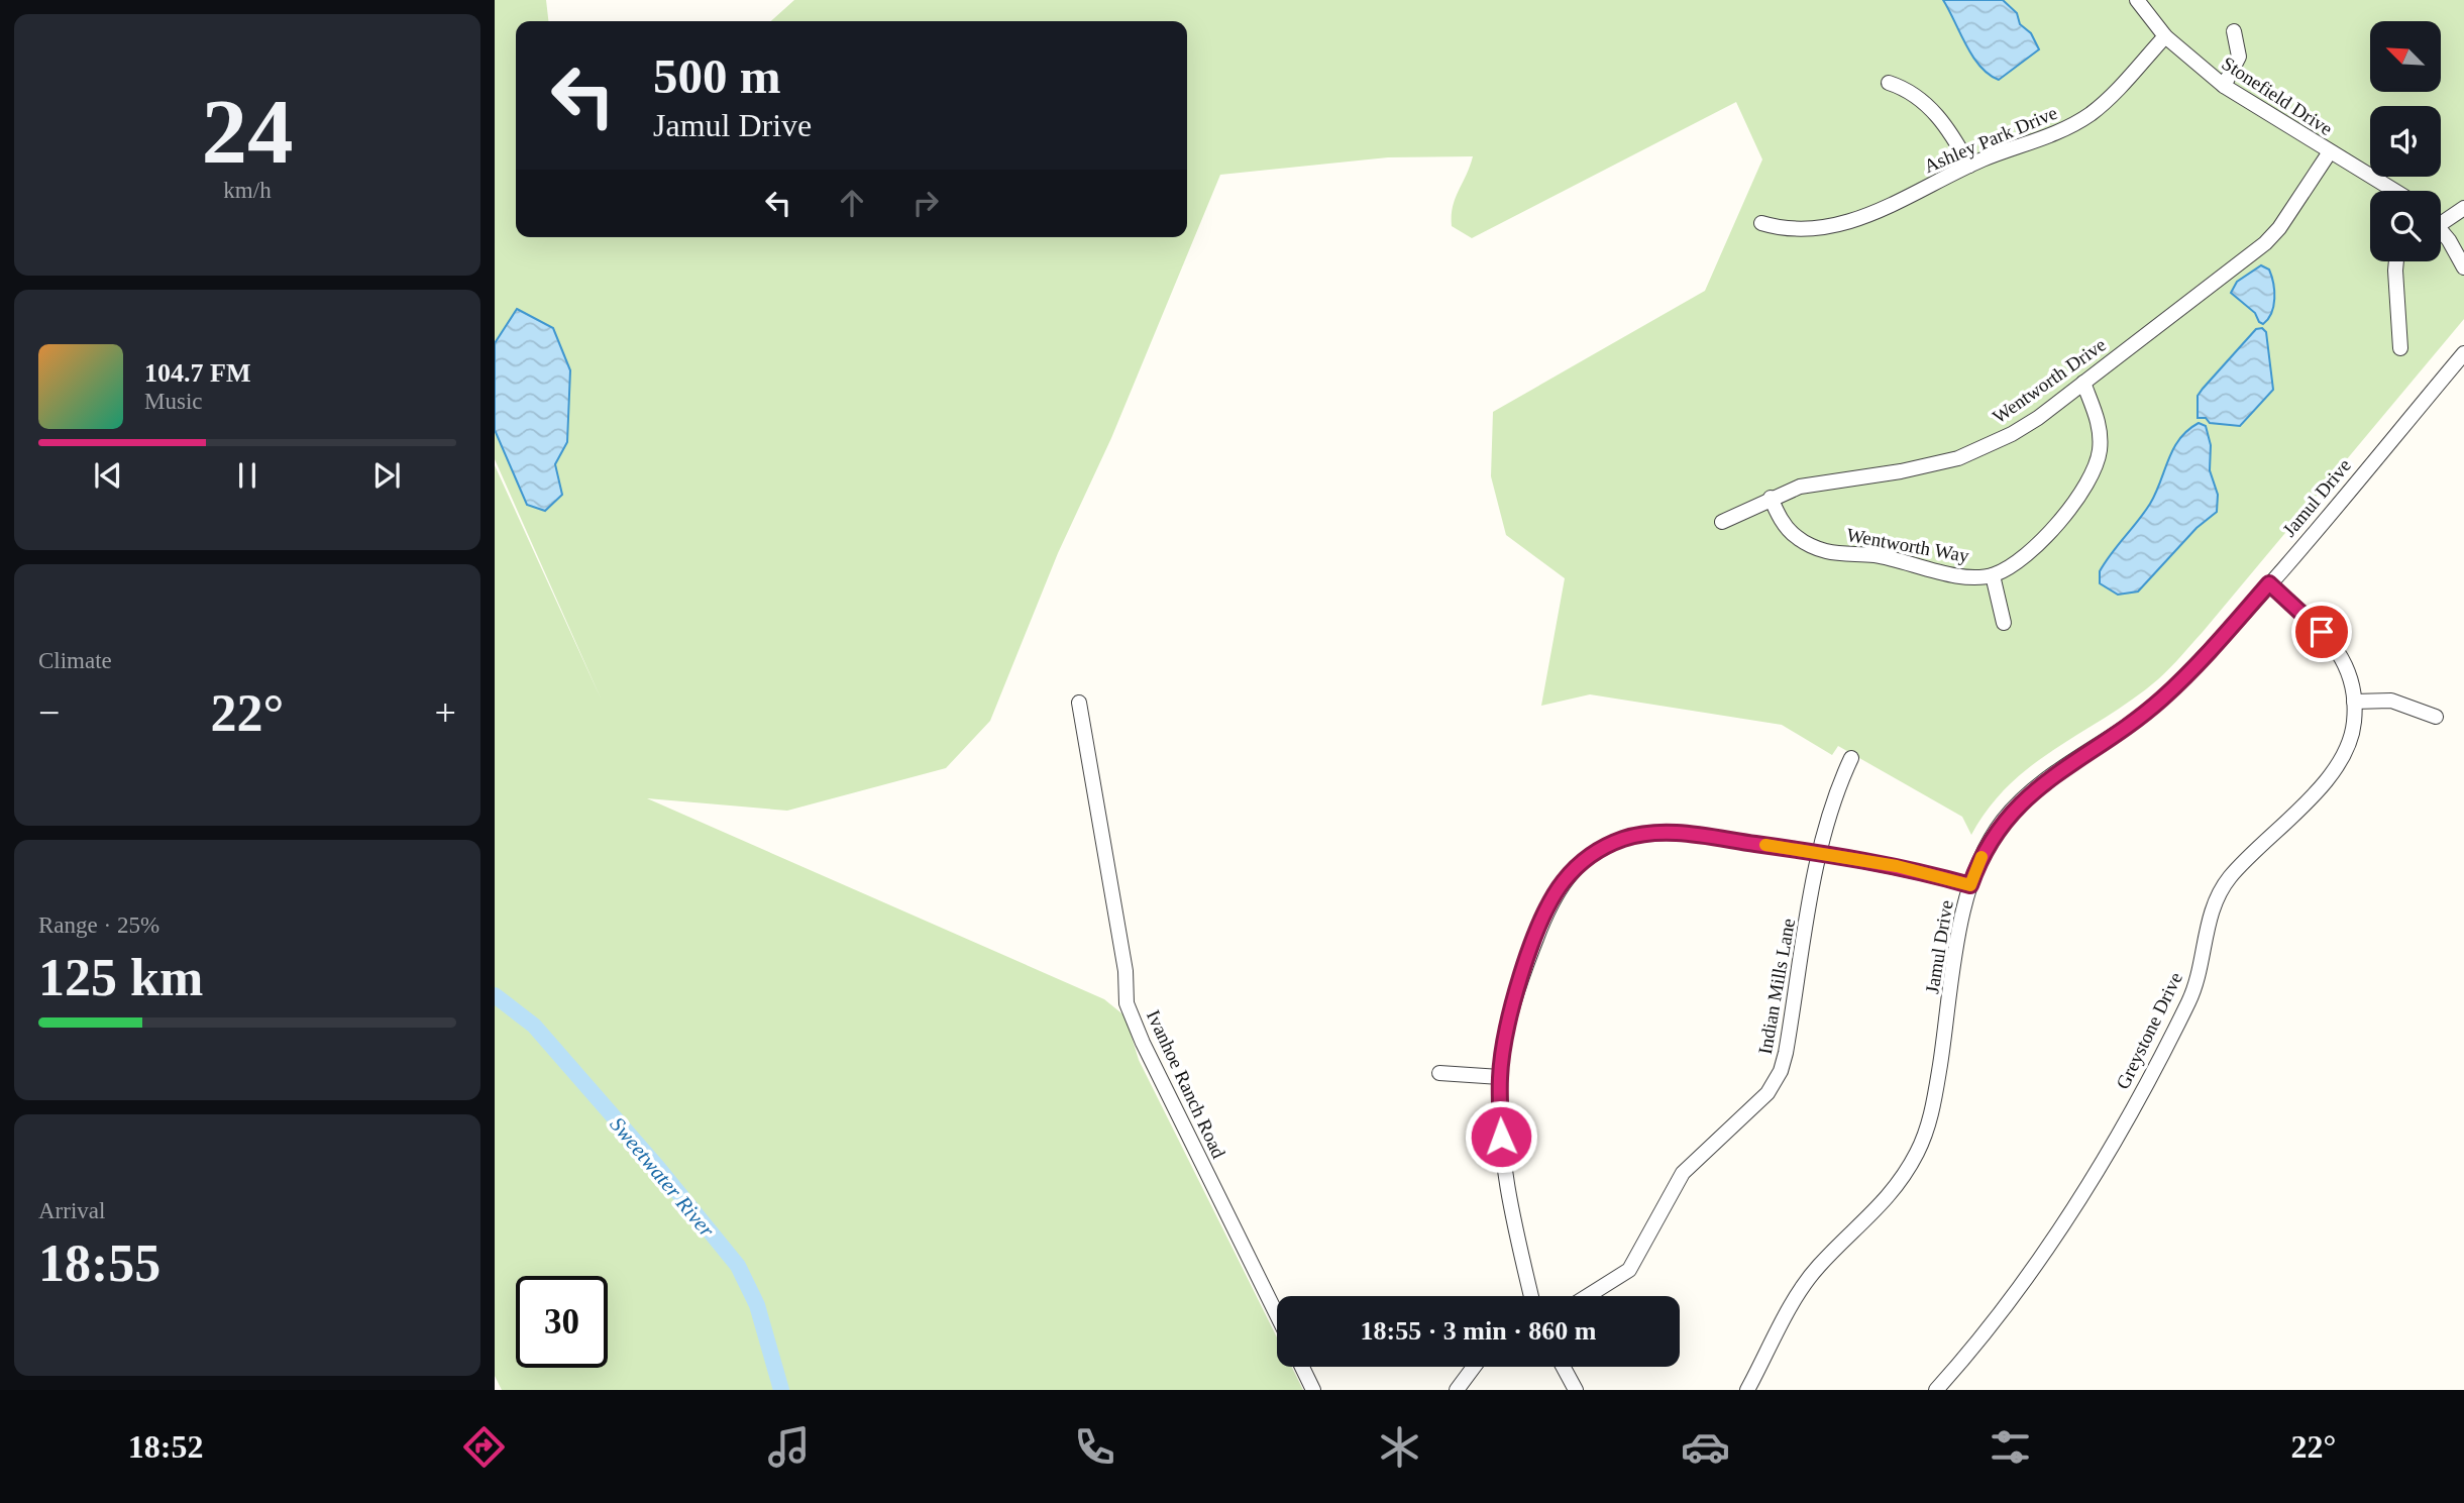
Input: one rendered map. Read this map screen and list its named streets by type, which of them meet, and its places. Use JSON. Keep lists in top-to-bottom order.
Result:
{
  "streets": {
    "street": [
      "Stonefield Drive",
      "Ashley Park Drive",
      "Wentworth Drive",
      "Jamul Drive",
      "Wentworth Way",
      "Indian Mills Lane",
      "Greystone Drive",
      "Ivanhoe Ranch Road"
    ]
  },
  "crossings": [
    ["Stonefield Drive", "Ashley Park Drive"],
    ["Stonefield Drive", "Wentworth Drive"],
    ["Wentworth Drive", "Wentworth Way"],
    ["Jamul Drive", "Greystone Drive"]
  ],
  "water": ["Sweetwater River"],
  "north": "top left",
  "page": {
    "tile": [
      ["24", "km/h"],
      "Climate",
      ["Range · 25%", "125 km"],
      ["Arrival", "18:55"]
    ],
    "turn": ["500 m", "Jamul Drive"],
    "song": ["104.7 FM", "Music"],
    "heat": ["−", "22°", "+"],
    "limit": "30",
    "trip": "18:55 · 3 min · 860 m",
    "tabs": ["18:52", "22°"]
  }
}
